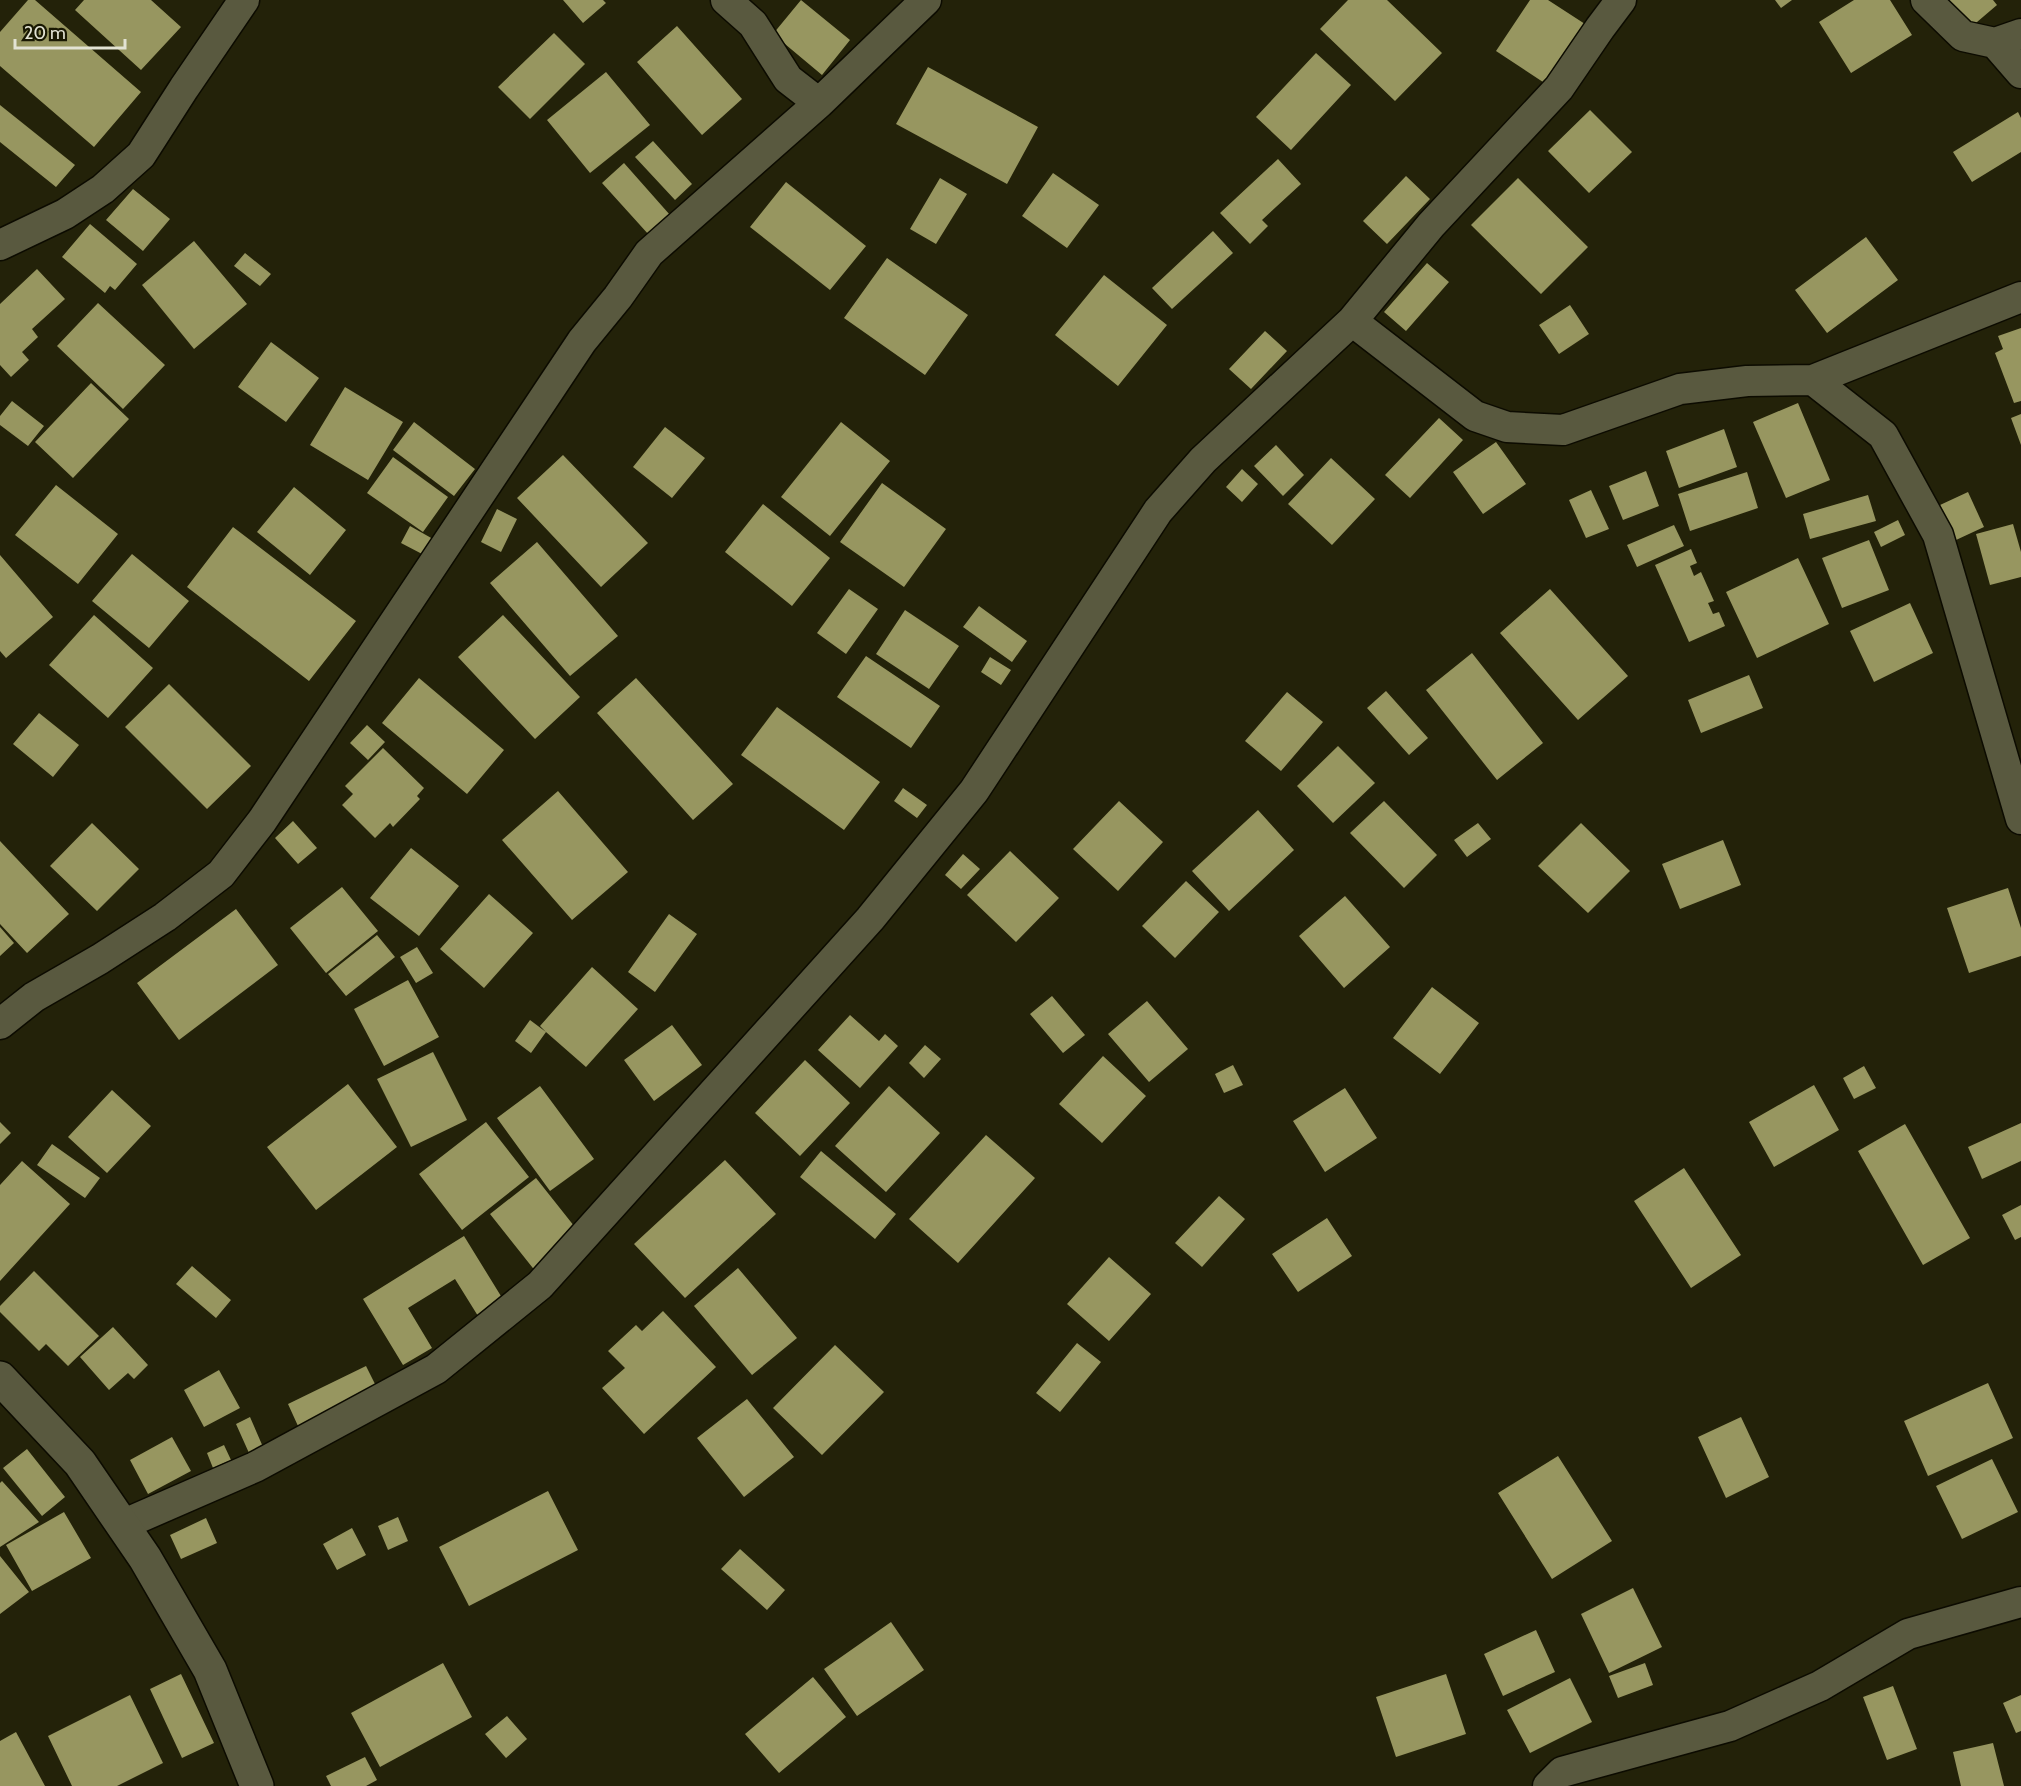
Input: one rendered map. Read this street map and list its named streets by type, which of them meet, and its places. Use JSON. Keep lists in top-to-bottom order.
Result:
{
  "scale_bar": "20 m"
}
